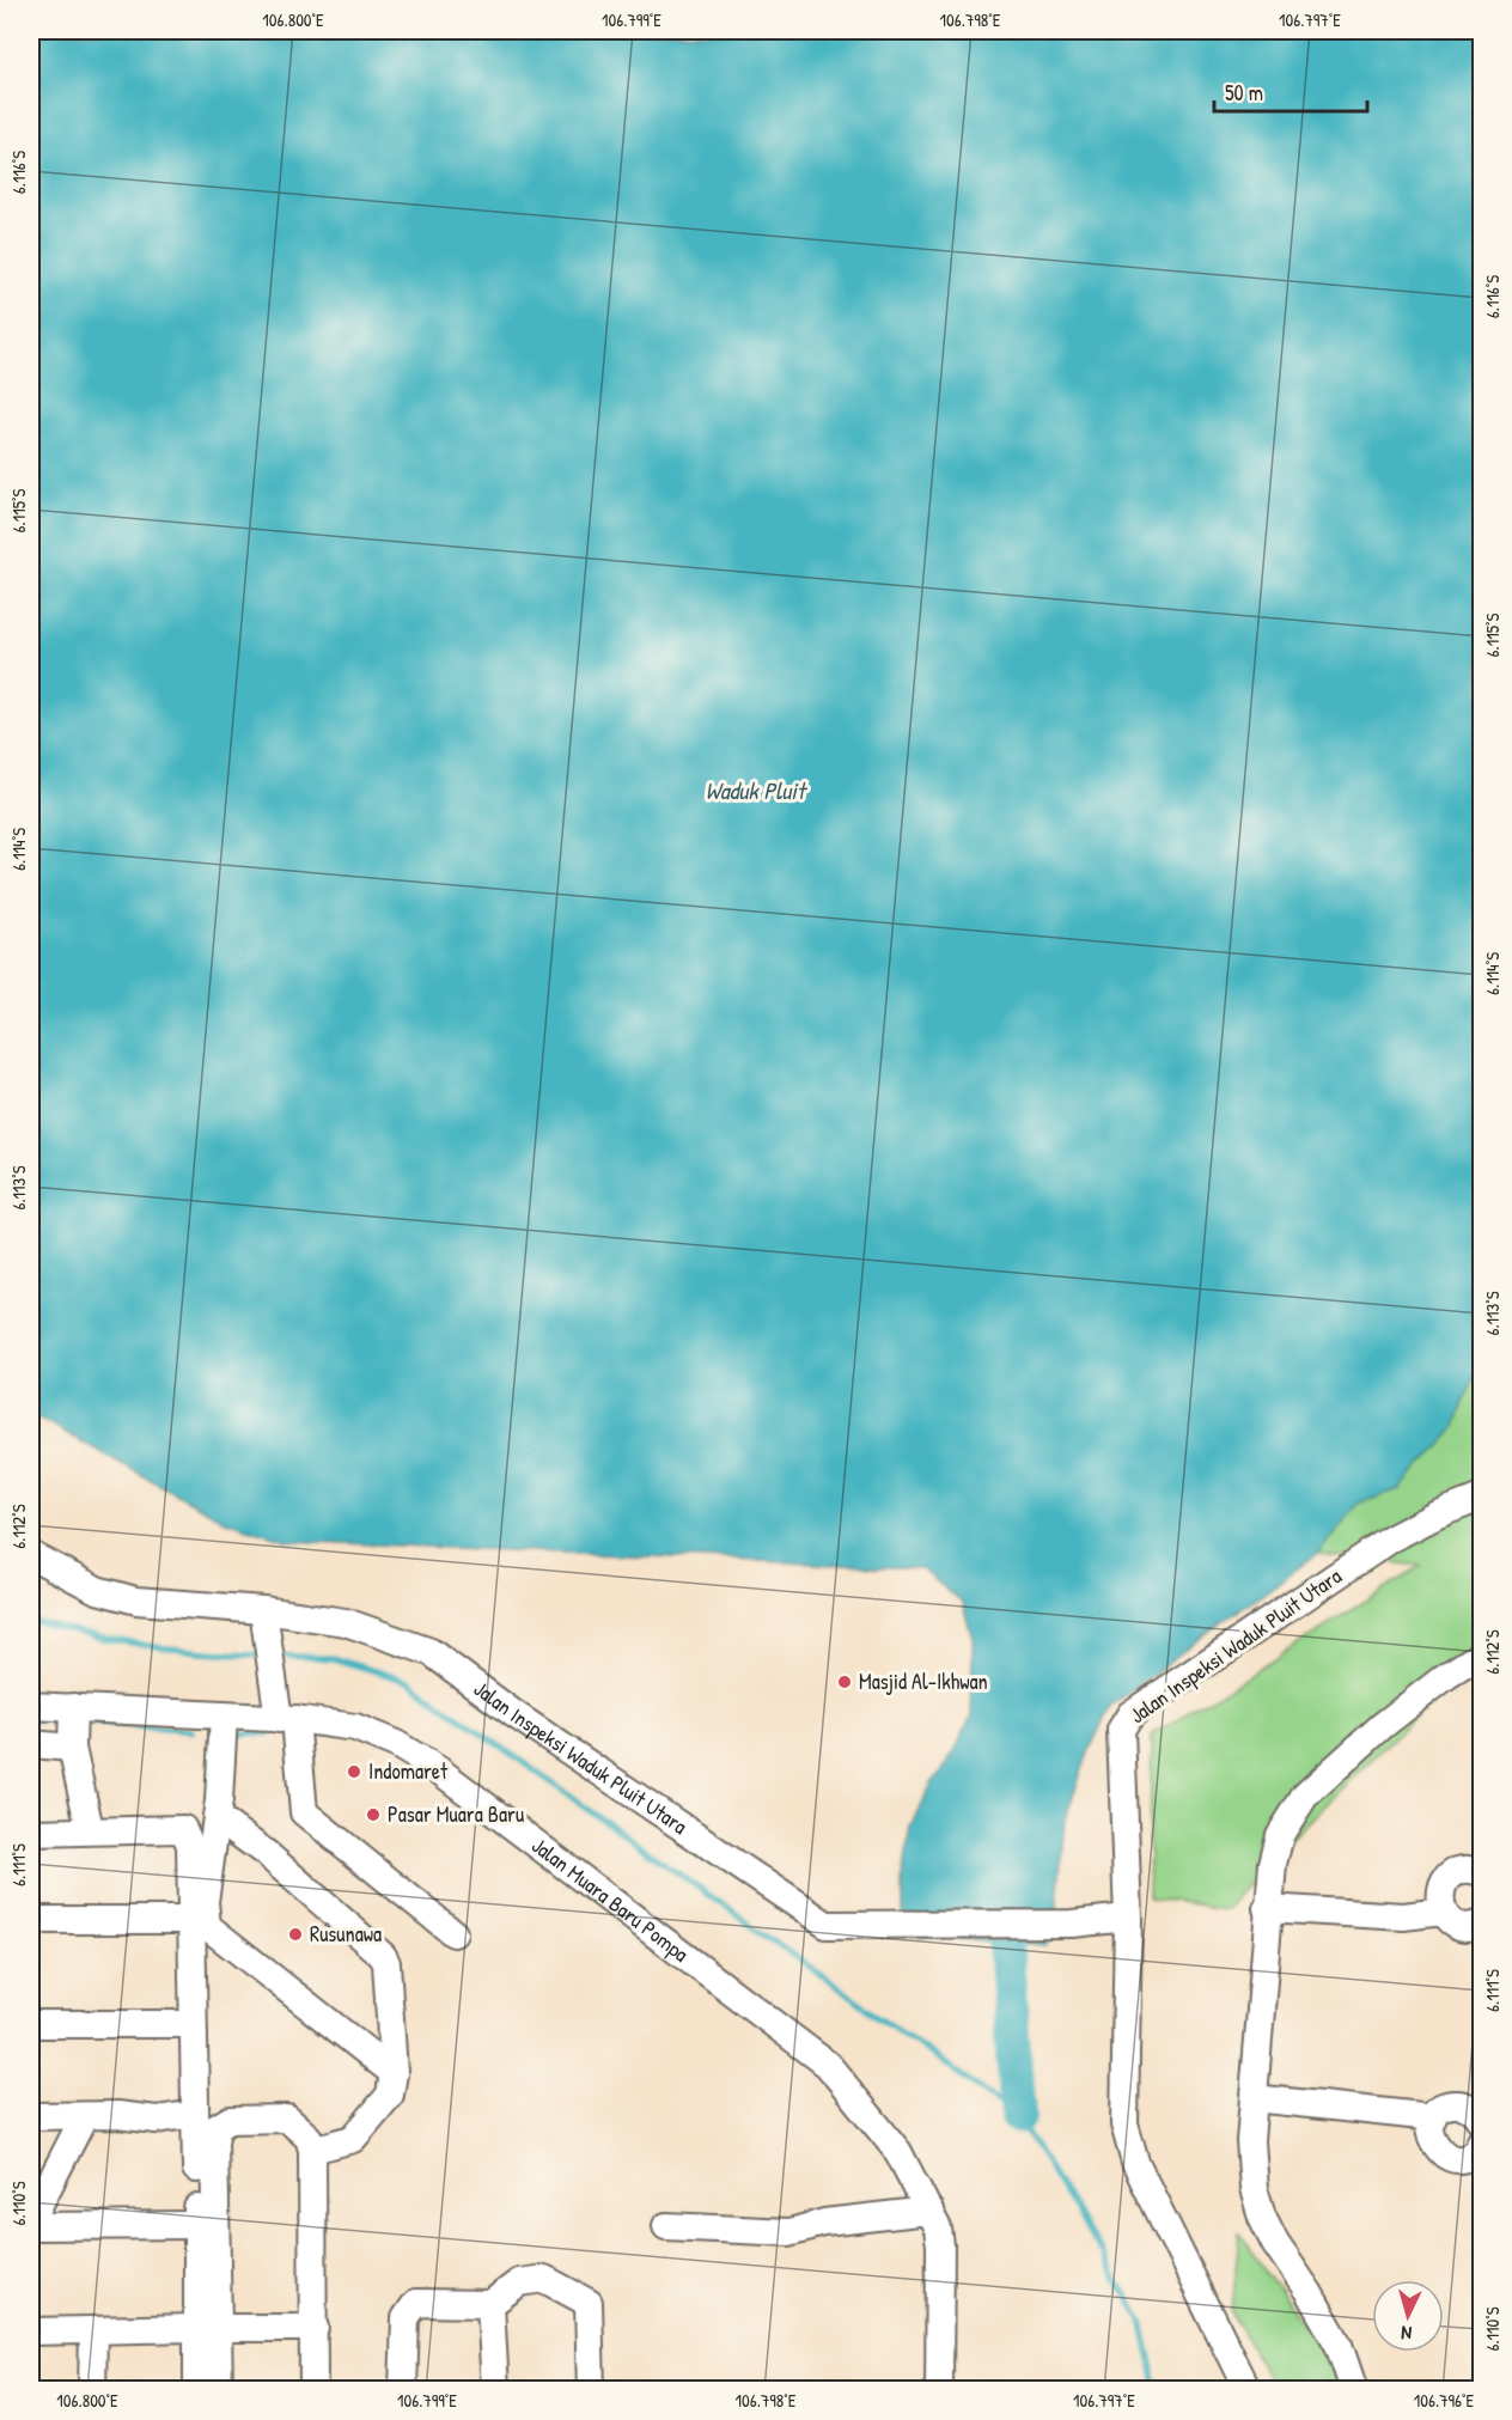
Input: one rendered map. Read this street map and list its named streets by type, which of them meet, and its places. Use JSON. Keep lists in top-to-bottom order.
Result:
{
  "streets": {
    "street": ["Jalan Inspeksi Waduk Pluit Utara", "Jalan Muara Baru Pompa"]
  },
  "water": ["Waduk Pluit"],
  "places": [
    "Masjid Al-Ikhwan",
    "Indomaret",
    "Pasar Muara Baru",
    "Rusunawa"
  ],
  "scale_bar": "50 m",
  "north": "bottom",
  "coordinates": [
    "106.800°E",
    "106.799°E",
    "106.798°E",
    "106.797°E",
    "6.116°S",
    "6.115°S",
    "6.114°S",
    "6.113°S",
    "6.112°S",
    "6.111°S",
    "6.110°S",
    "106.796°E"
  ]
}
